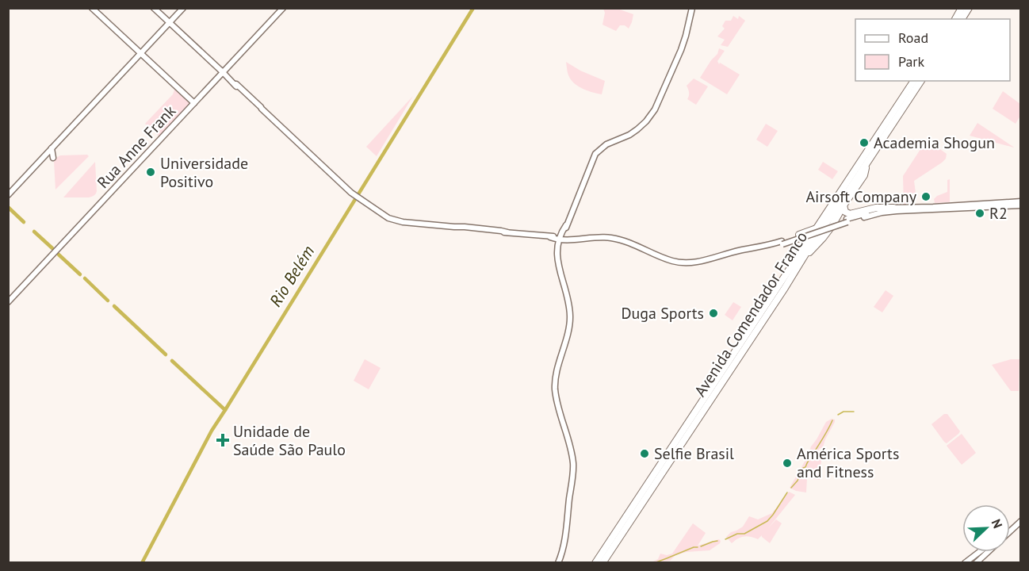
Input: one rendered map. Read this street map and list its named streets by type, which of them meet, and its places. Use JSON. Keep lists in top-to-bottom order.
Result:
{
  "streets": {
    "highway": ["Avenida Comendador Franco"],
    "main road": ["Rua Anne Frank"]
  },
  "water": ["Rio Belém"],
  "places": {
    "other": [
      "Academia Shogun",
      "Universidade Positivo",
      "Airsoft Company",
      "R2",
      "Duga Sports",
      "Selfie Brasil",
      "América Sports and Fitness"
    ],
    "health": ["Unidade de Saúde São Paulo"]
  },
  "legend": ["Road", "Park"],
  "north": "top right"
}
